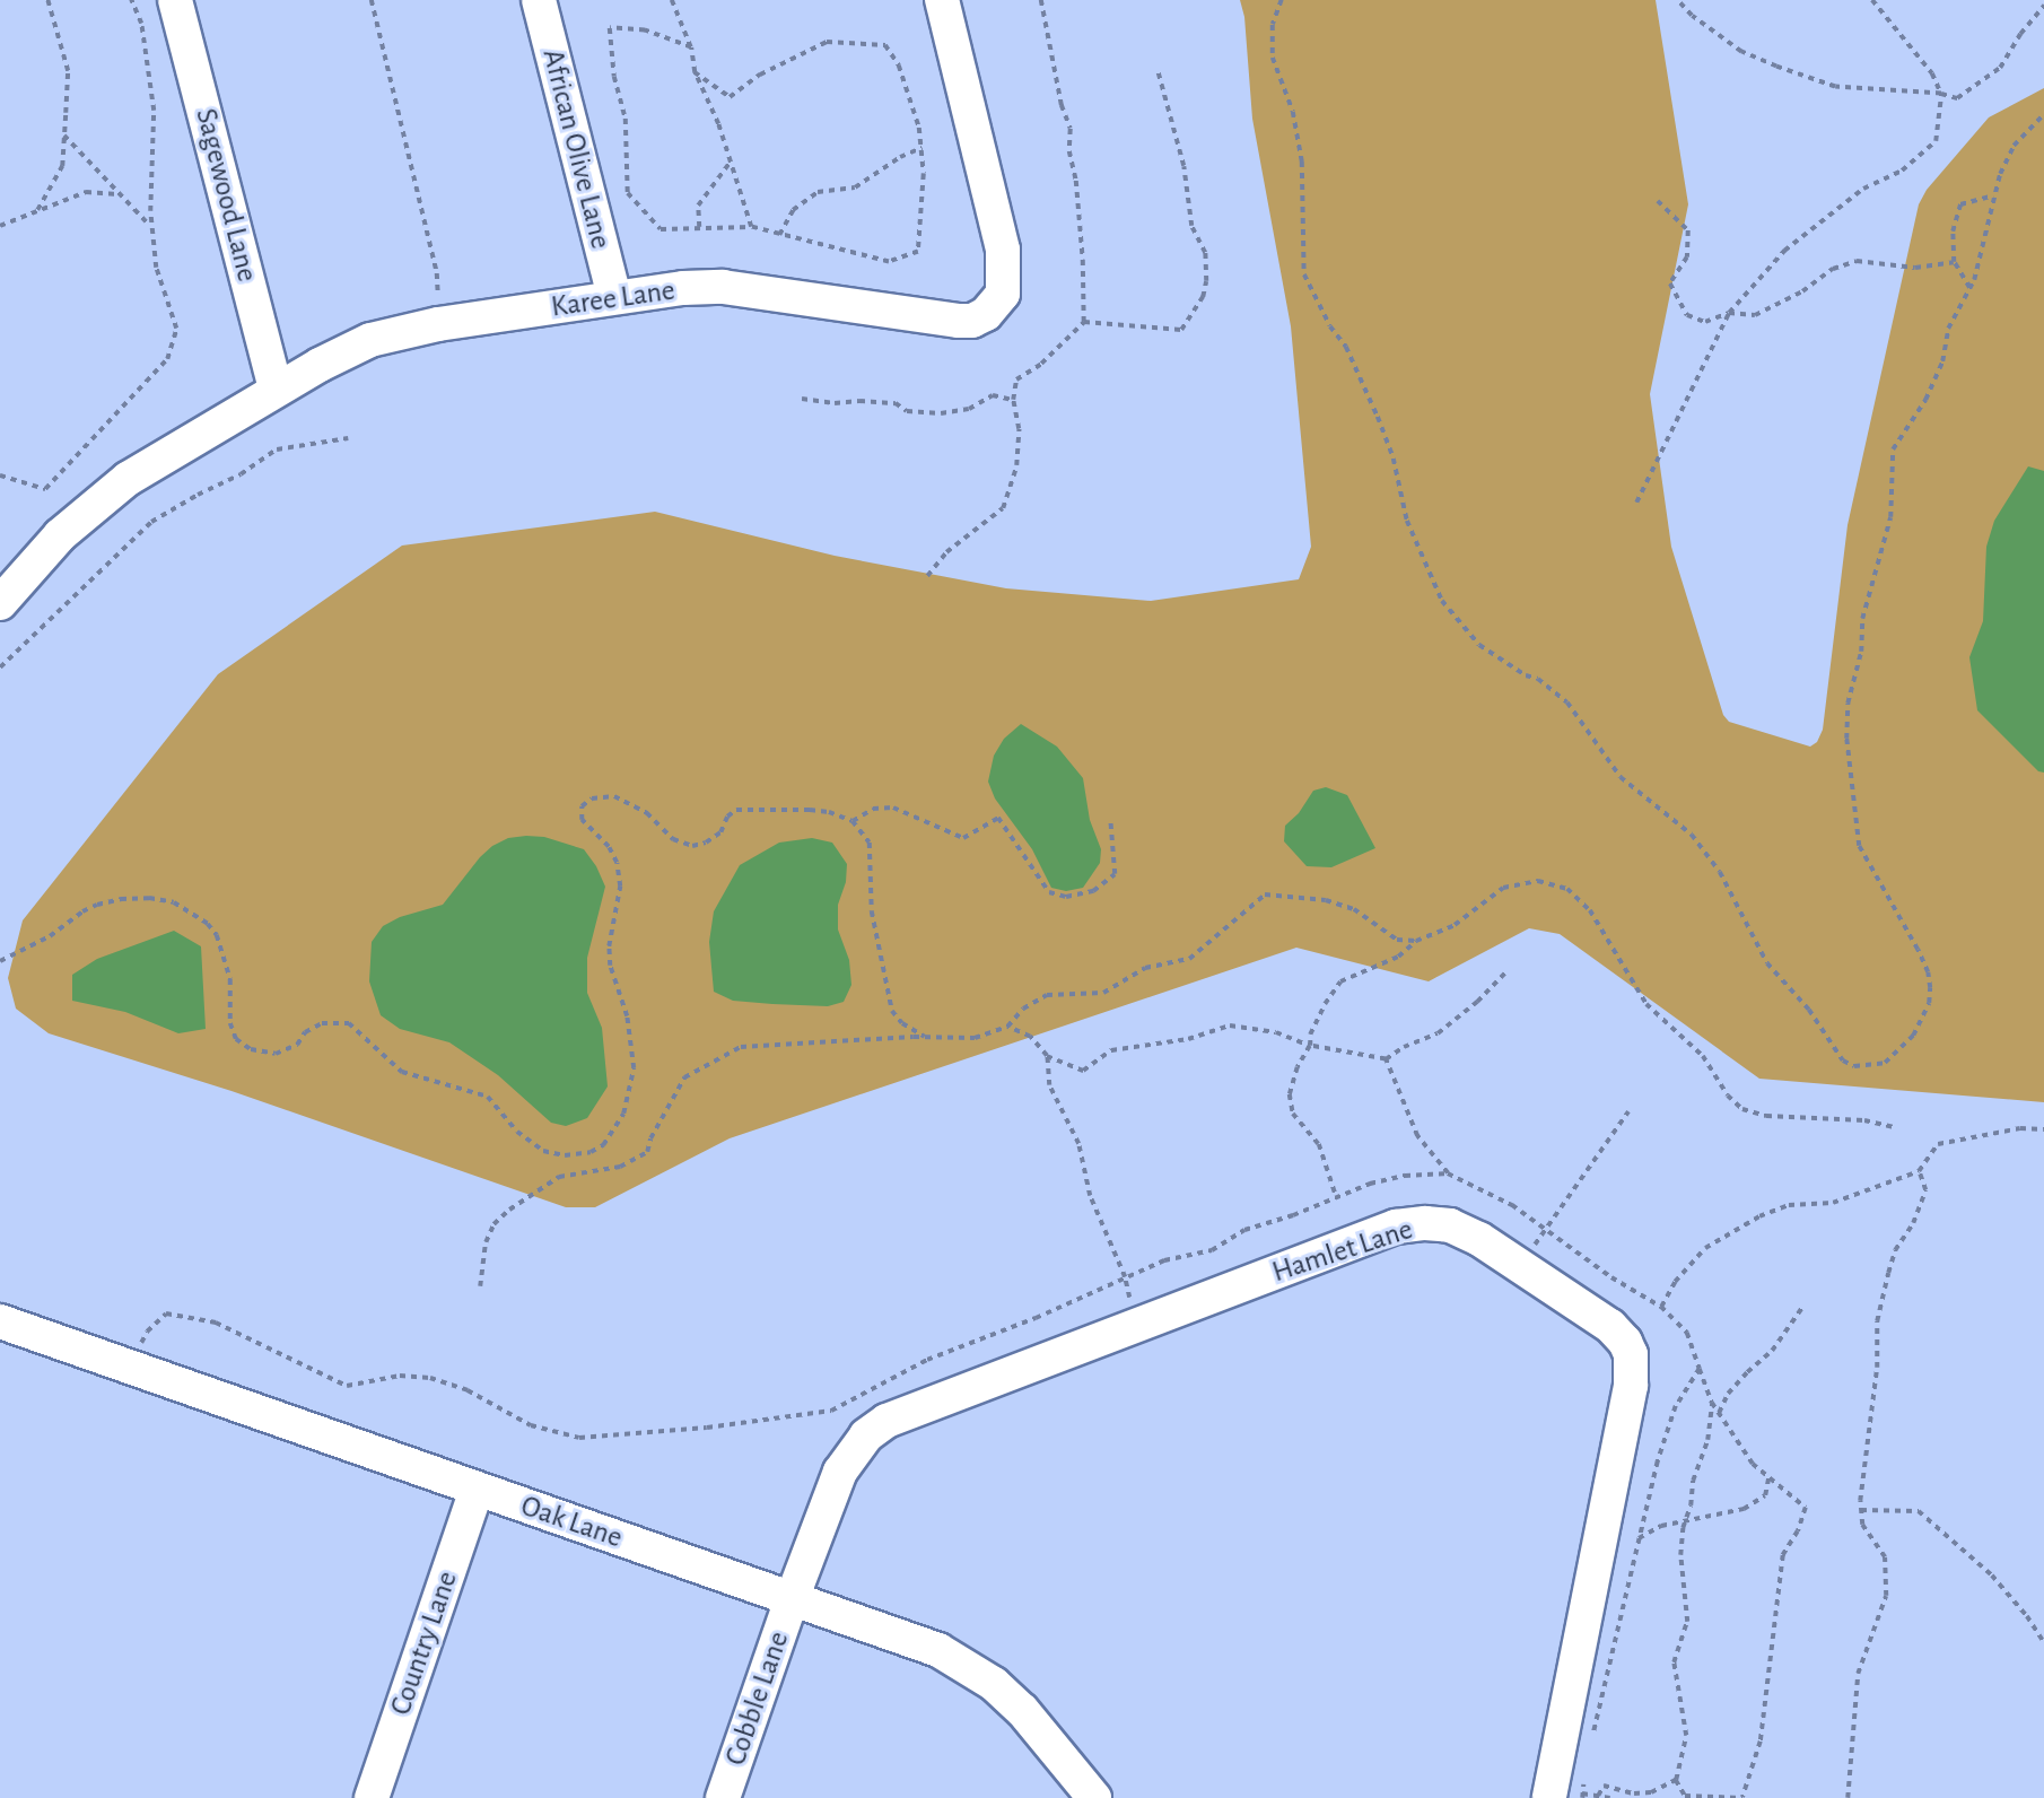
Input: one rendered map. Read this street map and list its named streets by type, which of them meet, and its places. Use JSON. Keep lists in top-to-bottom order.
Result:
{
  "streets": {
    "street": [
      "African Olive Lane",
      "Sagewood Lane",
      "Karee Lane",
      "Hamlet Lane",
      "Oak Lane",
      "Country Lane",
      "Cobble Lane"
    ]
  },
  "crossings": [
    ["African Olive Lane", "Karee Lane"],
    ["Sagewood Lane", "Karee Lane"],
    ["Hamlet Lane", "Oak Lane"],
    ["Hamlet Lane", "Cobble Lane"],
    ["Oak Lane", "Country Lane"],
    ["Oak Lane", "Cobble Lane"]
  ]
}
